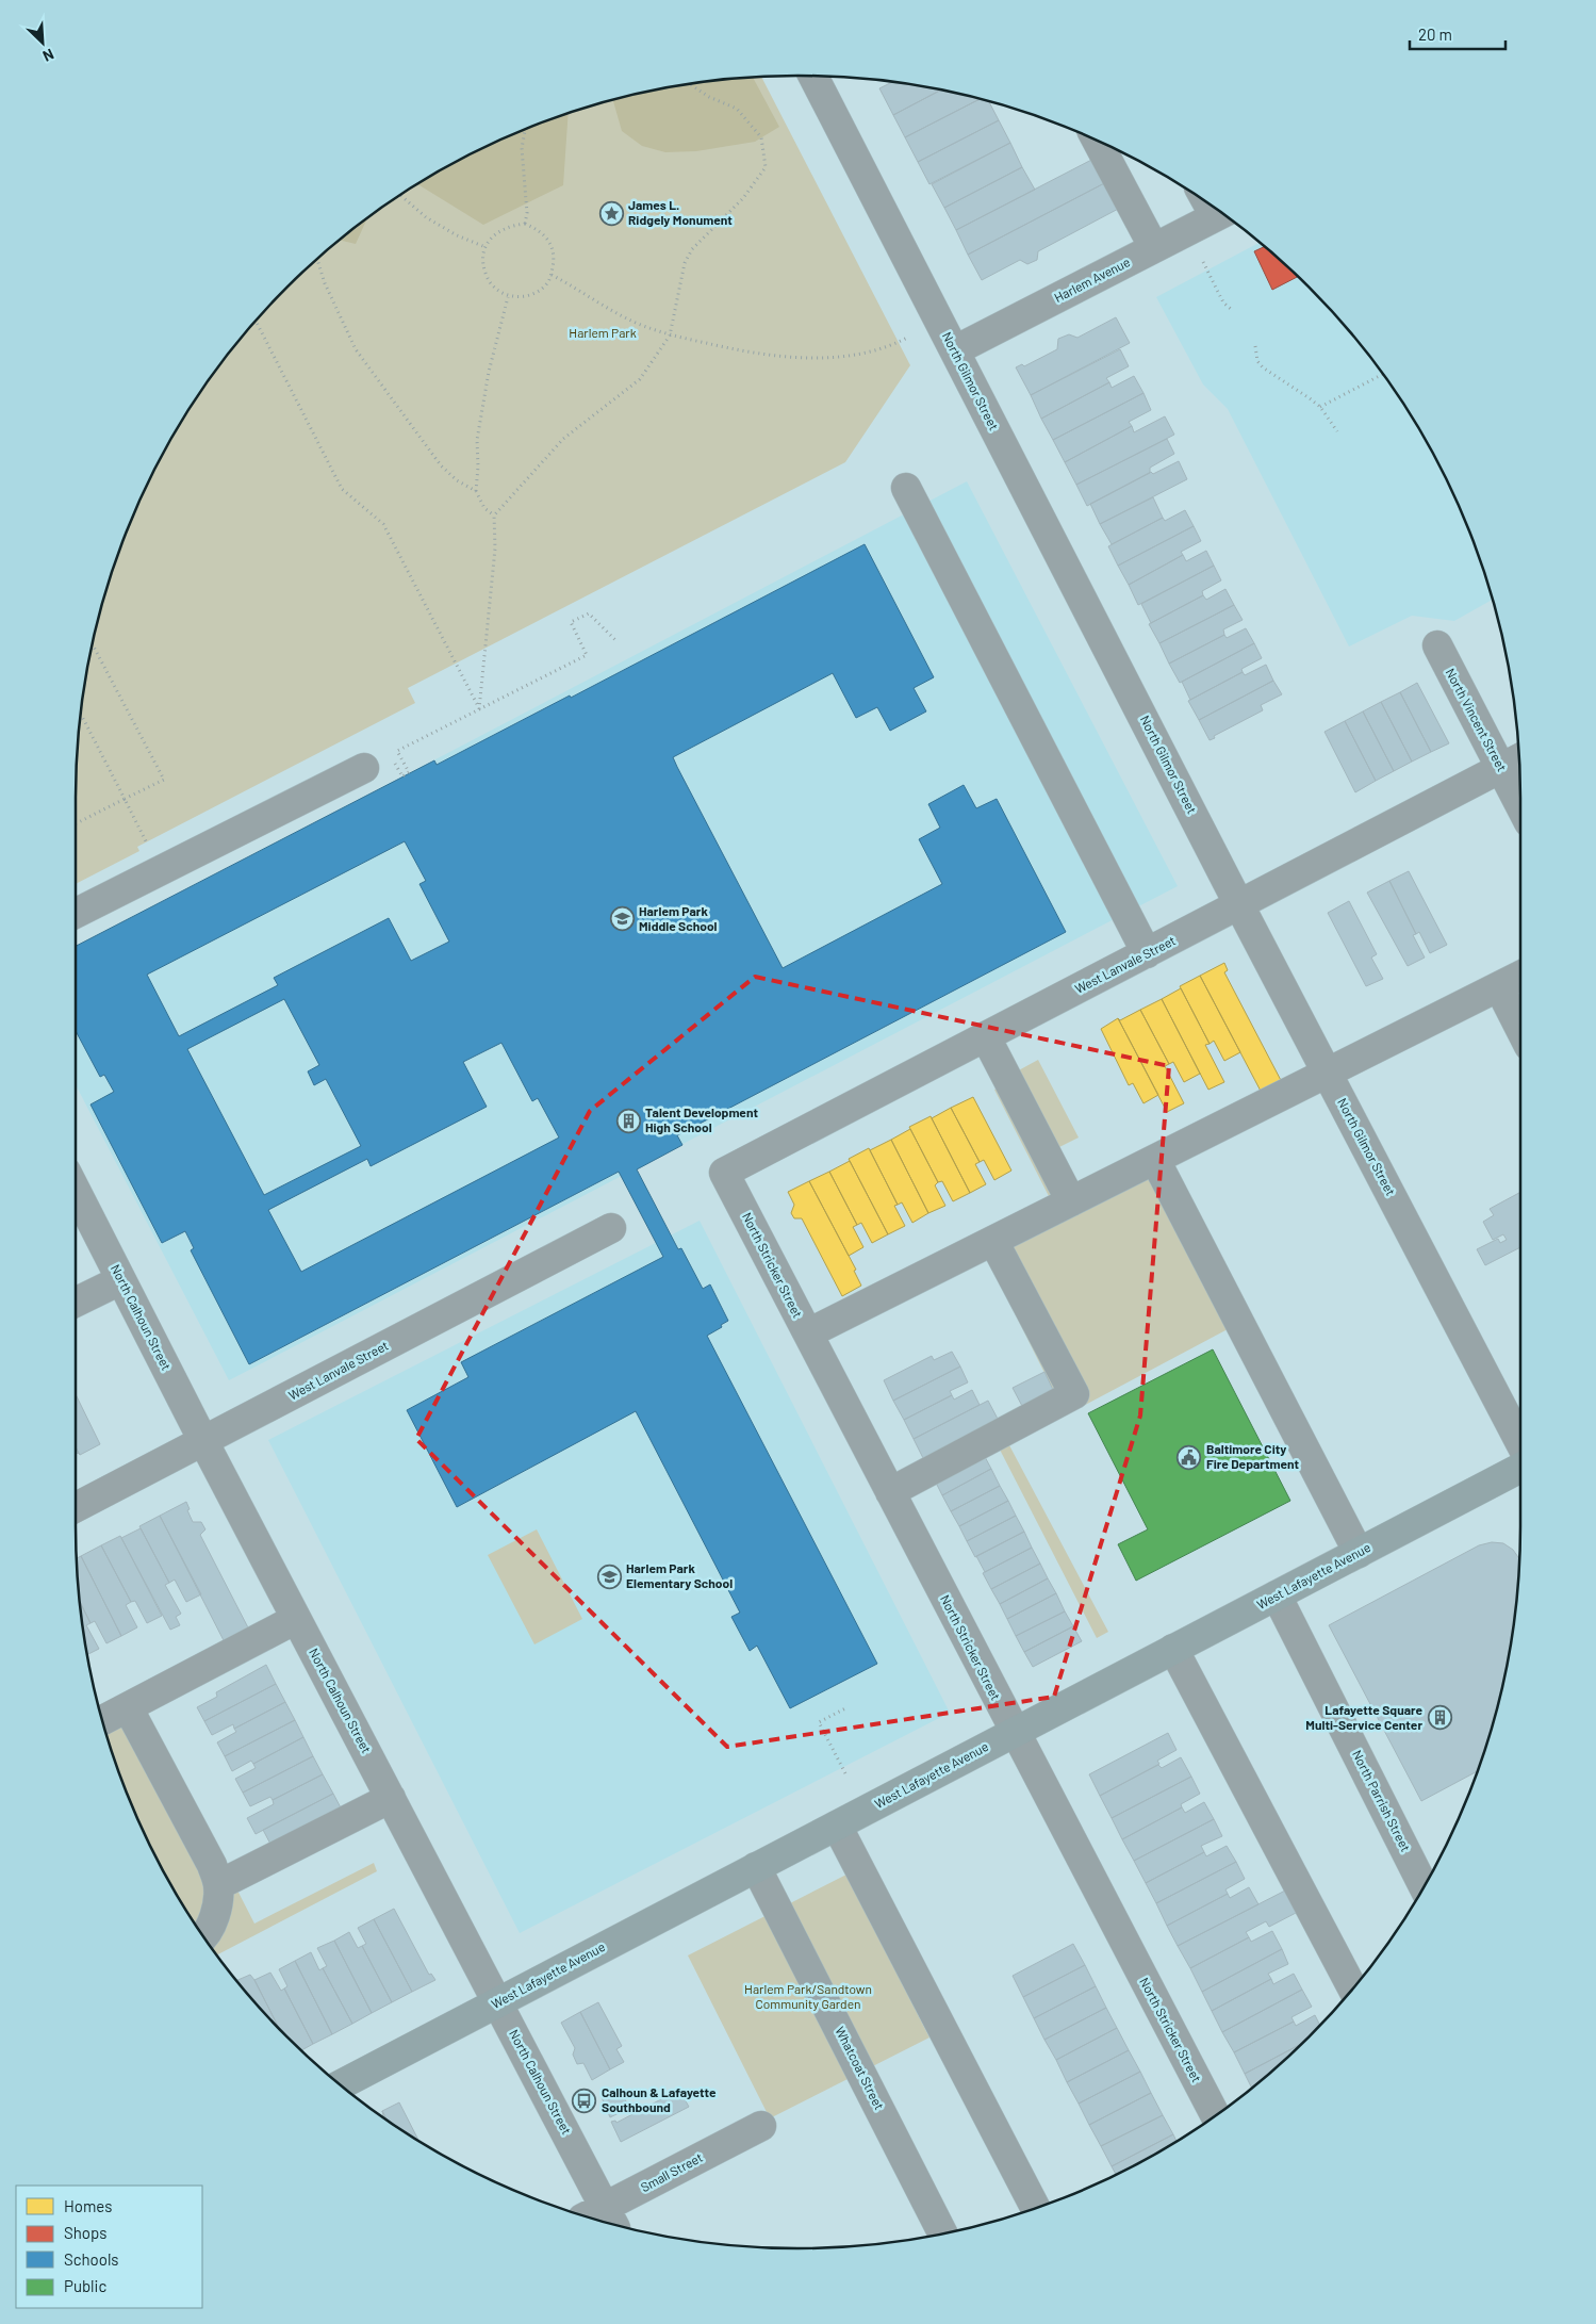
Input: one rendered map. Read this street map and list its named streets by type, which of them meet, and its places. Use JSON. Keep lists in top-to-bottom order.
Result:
{
  "streets": {
    "main road": ["West Lafayette Avenue"],
    "street": [
      "Harlem Avenue",
      "North Gilmor Street",
      "North Vincent Street",
      "West Lanvale Street",
      "North Stricker Street",
      "North Calhoun Street",
      "North Parrish Street",
      "Whatcoat Street",
      "Small Street"
    ]
  },
  "crossings": [
    ["Harlem Avenue", "North Gilmor Street"],
    ["North Gilmor Street", "West Lanvale Street"],
    ["North Vincent Street", "West Lanvale Street"],
    ["West Lanvale Street", "North Stricker Street"],
    ["West Lanvale Street", "North Calhoun Street"],
    ["North Stricker Street", "West Lafayette Avenue"],
    ["North Calhoun Street", "West Lafayette Avenue"],
    ["North Calhoun Street", "Small Street"],
    ["West Lafayette Avenue", "North Parrish Street"],
    ["West Lafayette Avenue", "Whatcoat Street"]
  ],
  "parks": ["Harlem Park", "Harlem Park/Sandtown Community Garden"],
  "places": {
    "place": ["James L. Ridgely Monument"],
    "school or university": ["Harlem Park Middle School", "Harlem Park Elementary School"],
    "building": ["Talent Development High School", "Lafayette Square Multi-Service Center"],
    "public building": ["Baltimore City Fire Department"],
    "bus stop": ["Calhoun & Lafayette Southbound"]
  },
  "legend": [
    "Homes",
    "Shops",
    "Schools",
    "Public"
  ],
  "scale_bar": "20 m",
  "north": "bottom right"
}
